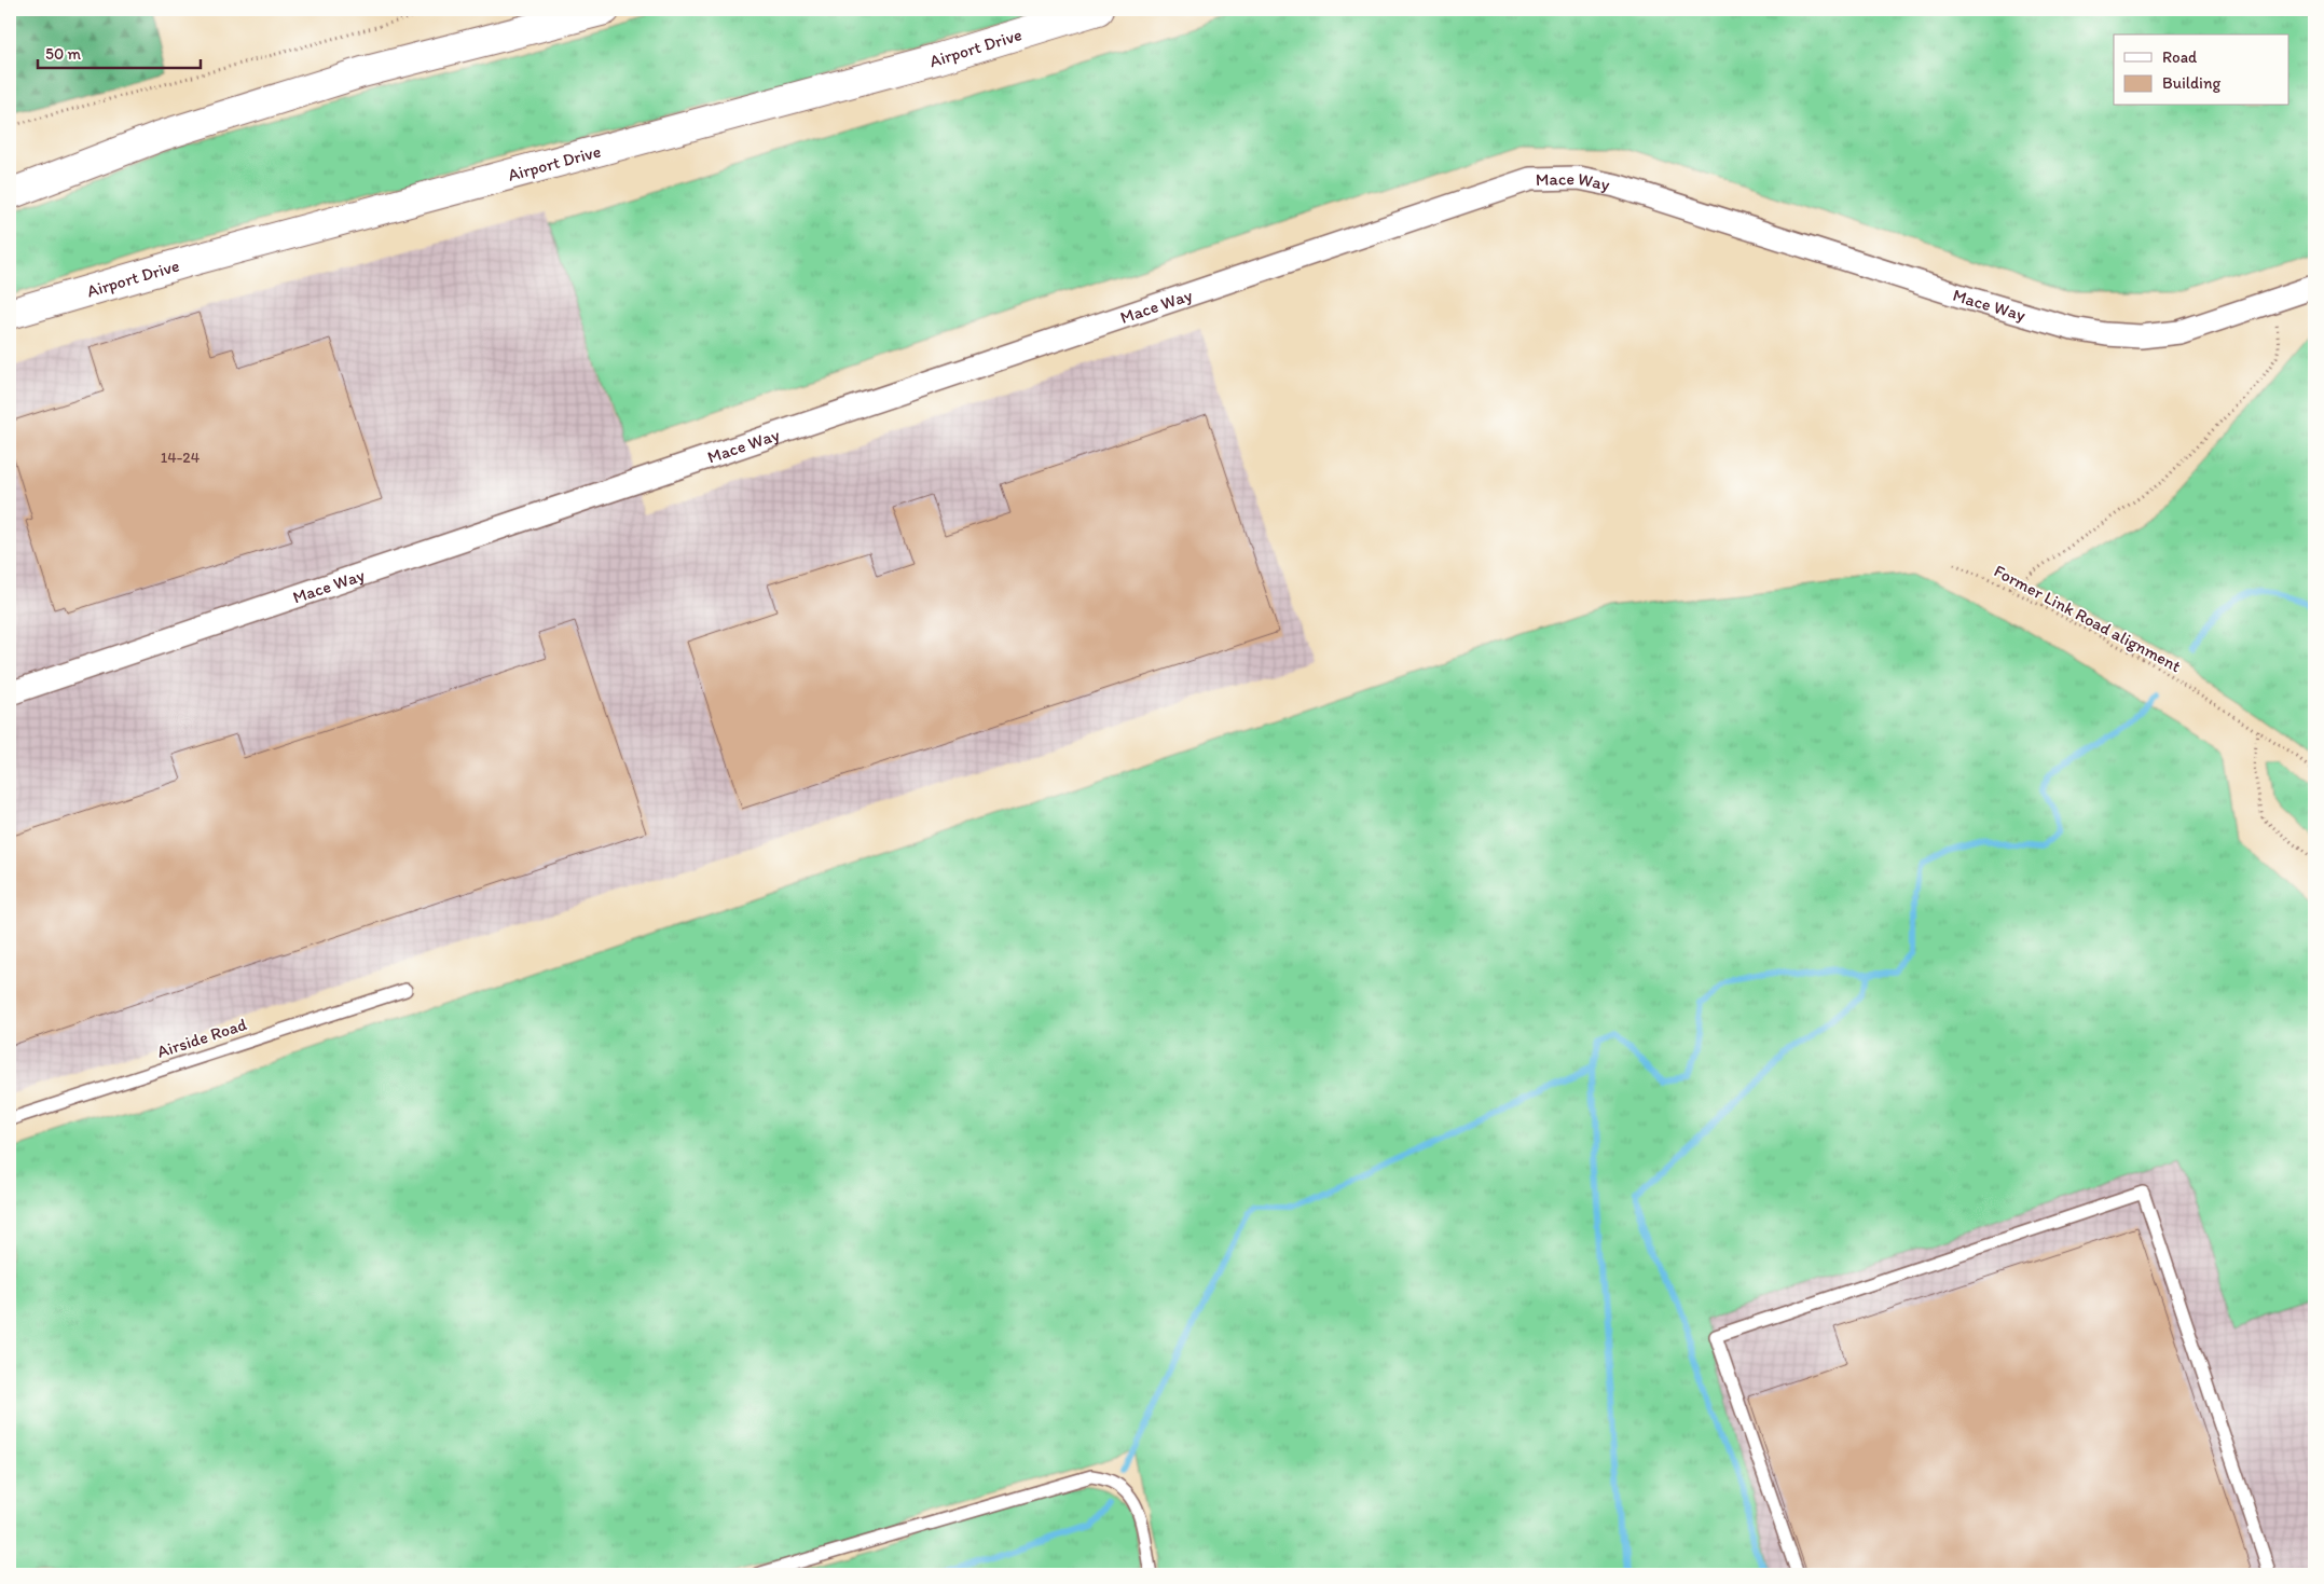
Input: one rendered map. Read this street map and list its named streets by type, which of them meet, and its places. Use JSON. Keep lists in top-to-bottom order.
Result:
{
  "streets": {
    "main road": ["Airport Drive"],
    "street": ["Mace Way"],
    "lane": ["Airside Road"],
    "path": ["Former Link Road alignment"]
  },
  "house_numbers": ["14-24"],
  "legend": ["Road", "Building"],
  "scale_bar": "50 m"
}
